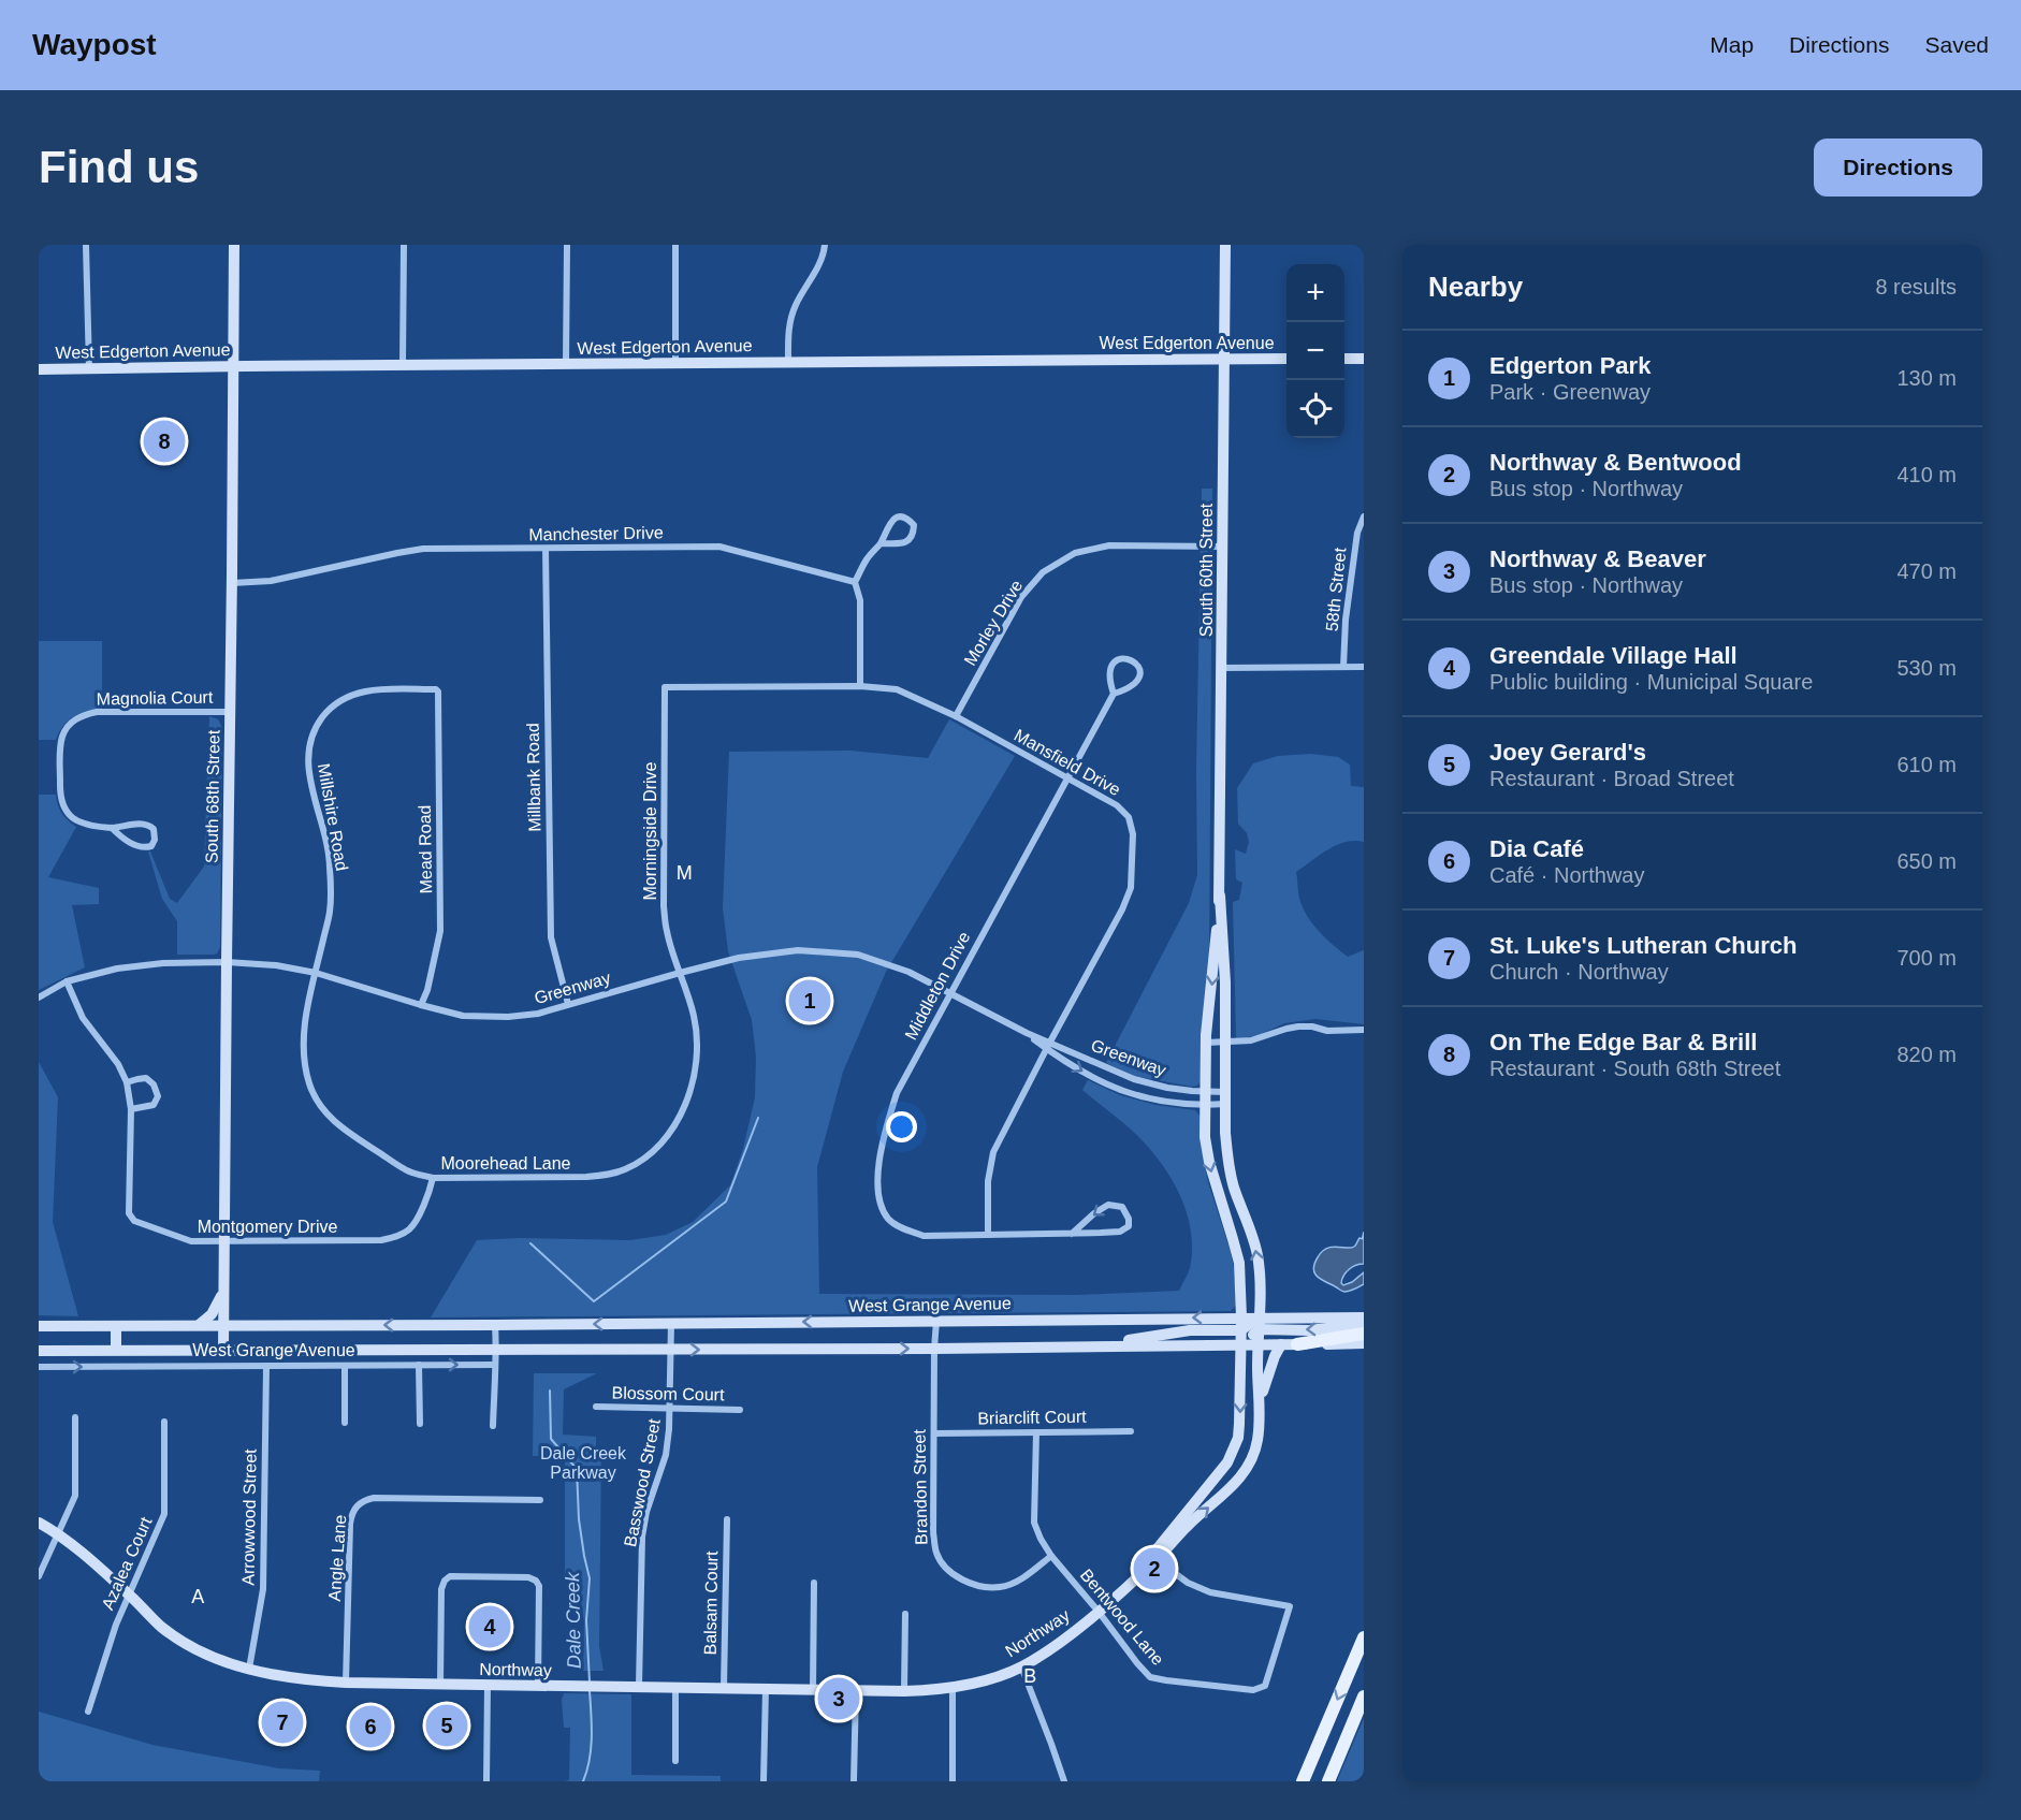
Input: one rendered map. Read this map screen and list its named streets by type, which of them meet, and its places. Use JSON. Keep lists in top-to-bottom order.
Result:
{
  "streets": {
    "street": [
      "West Edgerton Avenue",
      "Manchester Drive",
      "South 60th Street",
      "58th Street",
      "Morley Drive",
      "Magnolia Court",
      "Mansfield Drive",
      "Millbank Road",
      "South 68th Street",
      "Millshire Road",
      "Morningside Drive",
      "Mead Road",
      "Middleton Drive",
      "Greenway",
      "Moorehead Lane",
      "Montgomery Drive",
      "West Grange Avenue",
      "Blossom Court",
      "Briarclift Court",
      "Basswood Street",
      "Brandon Street",
      "Arrowwood Street",
      "Angle Lane",
      "Azalea Court",
      "Balsam Court",
      "Bentwood Lane",
      "Northway"
    ]
  },
  "crossings": [
    ["West Edgerton Avenue", "South 60th Street"],
    ["West Edgerton Avenue", "South 68th Street"],
    ["Manchester Drive", "Millbank Road"],
    ["Manchester Drive", "South 68th Street"],
    ["South 60th Street", "Morley Drive"],
    ["South 60th Street", "Greenway"],
    ["South 60th Street", "West Grange Avenue"],
    ["South 60th Street", "Northway"],
    ["Morley Drive", "Mansfield Drive"],
    ["Magnolia Court", "South 68th Street"],
    ["Mansfield Drive", "Morningside Drive"],
    ["Mansfield Drive", "Middleton Drive"],
    ["Mansfield Drive", "Greenway"],
    ["Millbank Road", "Greenway"],
    ["South 68th Street", "Greenway"],
    ["South 68th Street", "Montgomery Drive"],
    ["South 68th Street", "West Grange Avenue"],
    ["Millshire Road", "Mead Road"],
    ["Millshire Road", "Greenway"],
    ["Millshire Road", "Moorehead Lane"],
    ["Morningside Drive", "Greenway"],
    ["Morningside Drive", "Moorehead Lane"],
    ["Mead Road", "Greenway"],
    ["Middleton Drive", "Greenway"],
    ["Greenway", "Moorehead Lane"],
    ["Greenway", "Montgomery Drive"],
    ["Moorehead Lane", "Montgomery Drive"],
    ["West Grange Avenue", "Basswood Street"],
    ["West Grange Avenue", "Brandon Street"],
    ["West Grange Avenue", "Arrowwood Street"],
    ["West Grange Avenue", "Northway"],
    ["Blossom Court", "Basswood Street"],
    ["Briarclift Court", "Brandon Street"],
    ["Briarclift Court", "Bentwood Lane"],
    ["Basswood Street", "Northway"],
    ["Brandon Street", "Bentwood Lane"],
    ["Arrowwood Street", "Northway"],
    ["Angle Lane", "Northway"],
    ["Azalea Court", "Northway"],
    ["Balsam Court", "Northway"],
    ["Bentwood Lane", "Northway"]
  ],
  "districts": ["M", "A", "B"],
  "water": ["Dale Creek"],
  "parks": ["Dale Creek Parkway"],
  "page": {
    "header": "Waypost",
    "nav": ["Map", "Directions", "Saved"],
    "buttons": "Directions",
    "title": "Find us",
    "heading": ["Nearby", "8 results"],
    "map_buttons": ["+", "−"],
    "list": [
      {
        "mark": "1",
        "name": "Edgerton Park",
        "note": "Park · Greenway",
        "value": "130 m"
      },
      {
        "mark": "2",
        "name": "Northway & Bentwood",
        "note": "Bus stop · Northway",
        "value": "410 m"
      },
      {
        "mark": "3",
        "name": "Northway & Beaver",
        "note": "Bus stop · Northway",
        "value": "470 m"
      },
      {
        "mark": "4",
        "name": "Greendale Village Hall",
        "note": "Public building · Municipal Square",
        "value": "530 m"
      },
      {
        "mark": "5",
        "name": "Joey Gerard's",
        "note": "Restaurant · Broad Street",
        "value": "610 m"
      },
      {
        "mark": "6",
        "name": "Dia Café",
        "note": "Café · Northway",
        "value": "650 m"
      },
      {
        "mark": "7",
        "name": "St. Luke's Lutheran Church",
        "note": "Church · Northway",
        "value": "700 m"
      },
      {
        "mark": "8",
        "name": "On The Edge Bar & Brill",
        "note": "Restaurant · South 68th Street",
        "value": "820 m"
      }
    ],
    "pins": [
      "8",
      "1",
      "2",
      "4",
      "3",
      "7",
      "5",
      "6"
    ]
  }
}
